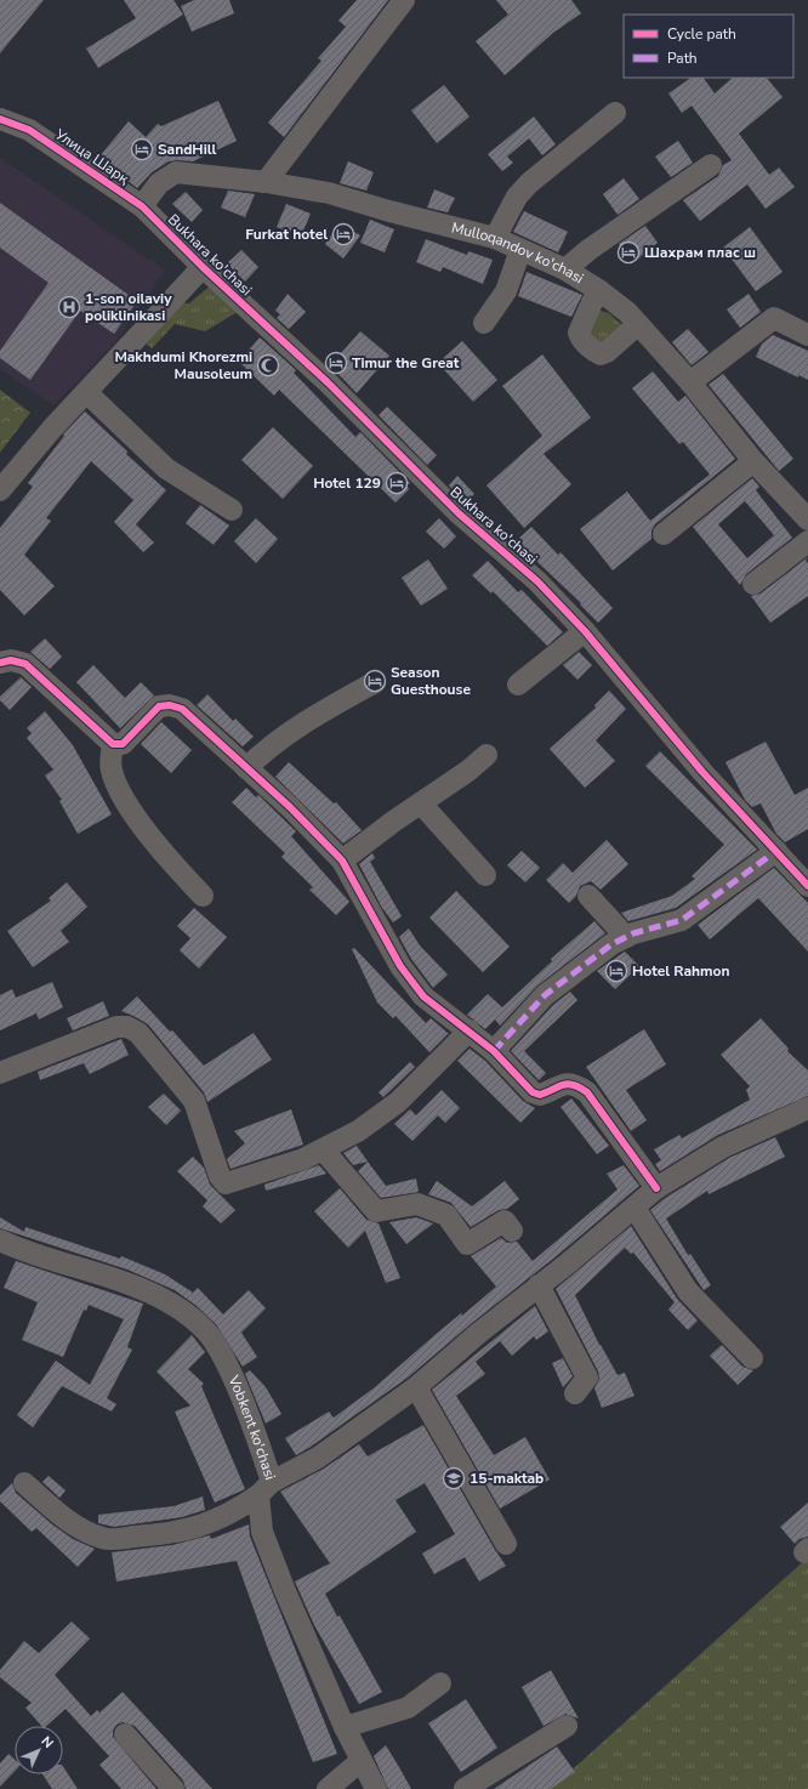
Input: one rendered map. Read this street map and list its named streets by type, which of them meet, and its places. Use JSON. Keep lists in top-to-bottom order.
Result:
{
  "streets": {
    "street": [
      "Улица Шарқ",
      "Bukhara ko'chasi",
      "Mulloqandov ko'chasi",
      "Vobkent ko'chasi"
    ]
  },
  "crossings": [
    ["Улица Шарқ", "Bukhara ko'chasi"],
    ["Улица Шарқ", "Mulloqandov ko'chasi"],
    ["Bukhara ko'chasi", "Mulloqandov ko'chasi"]
  ],
  "places": {
    "hotel": [
      "SandHill",
      "Furkat hotel",
      "Шахрам плас ш",
      "Timur the Great",
      "Hotel 129",
      "Season Guesthouse",
      "Hotel Rahmon"
    ],
    "hospital": ["1-son oilaviy poliklinikasi"],
    "mosque": ["Makhdumi Khorezmi Mausoleum"],
    "school or university": ["15-maktab"]
  },
  "legend": ["Cycle path", "Path"],
  "north": "top right"
}
